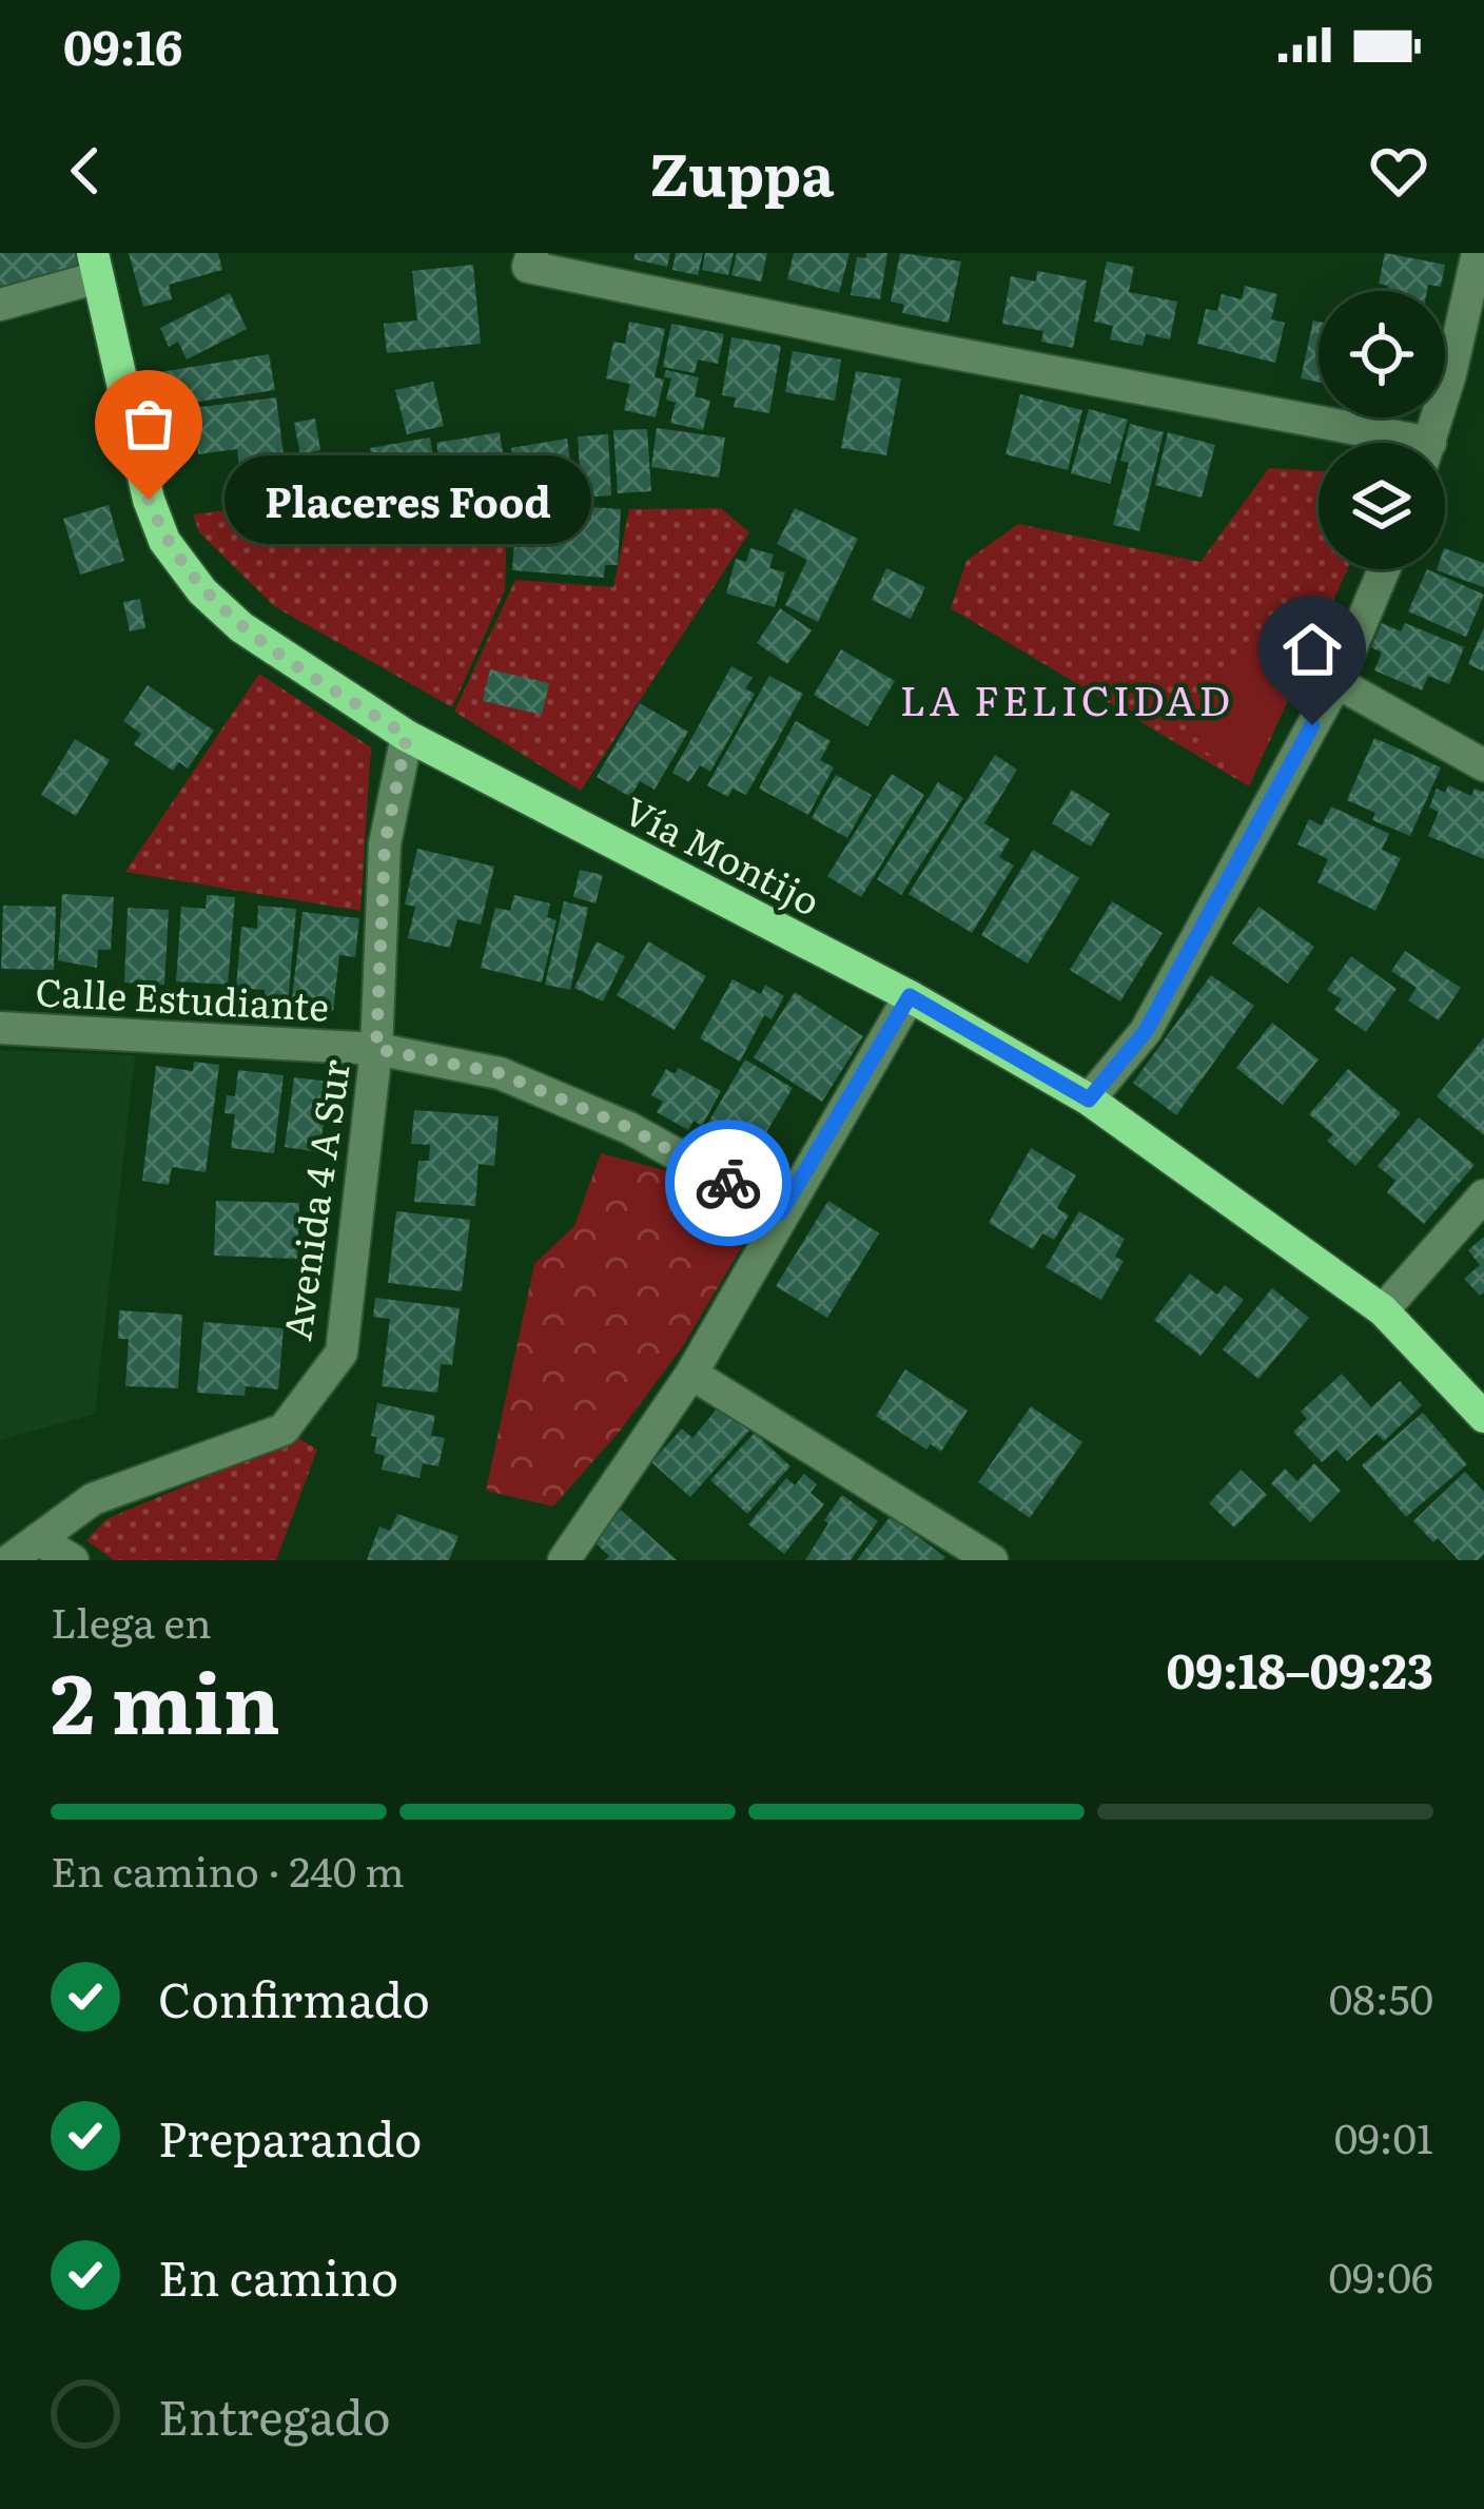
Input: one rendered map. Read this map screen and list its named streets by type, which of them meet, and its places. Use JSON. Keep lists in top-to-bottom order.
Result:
{
  "streets": {
    "main road": ["Vía Montijo"],
    "street": ["Calle Estudiante", "Avenida 4 A Sur"]
  },
  "crossings": [
    ["Vía Montijo", "Avenida 4 A Sur"],
    ["Calle Estudiante", "Avenida 4 A Sur"]
  ],
  "districts": ["LA FELICIDAD"],
  "places": ["Placeres Food"],
  "page": {
    "status": "09:16",
    "header": "Zuppa",
    "bubble": "Placeres Food",
    "heading": ["2 min", "Llega en", "09:18–09:23"],
    "bar": "En camino · 240 m",
    "list": [
      ["Confirmado", "08:50"],
      ["Preparando", "09:01"],
      ["En camino", "09:06"],
      "Entregado"
    ]
  }
}
